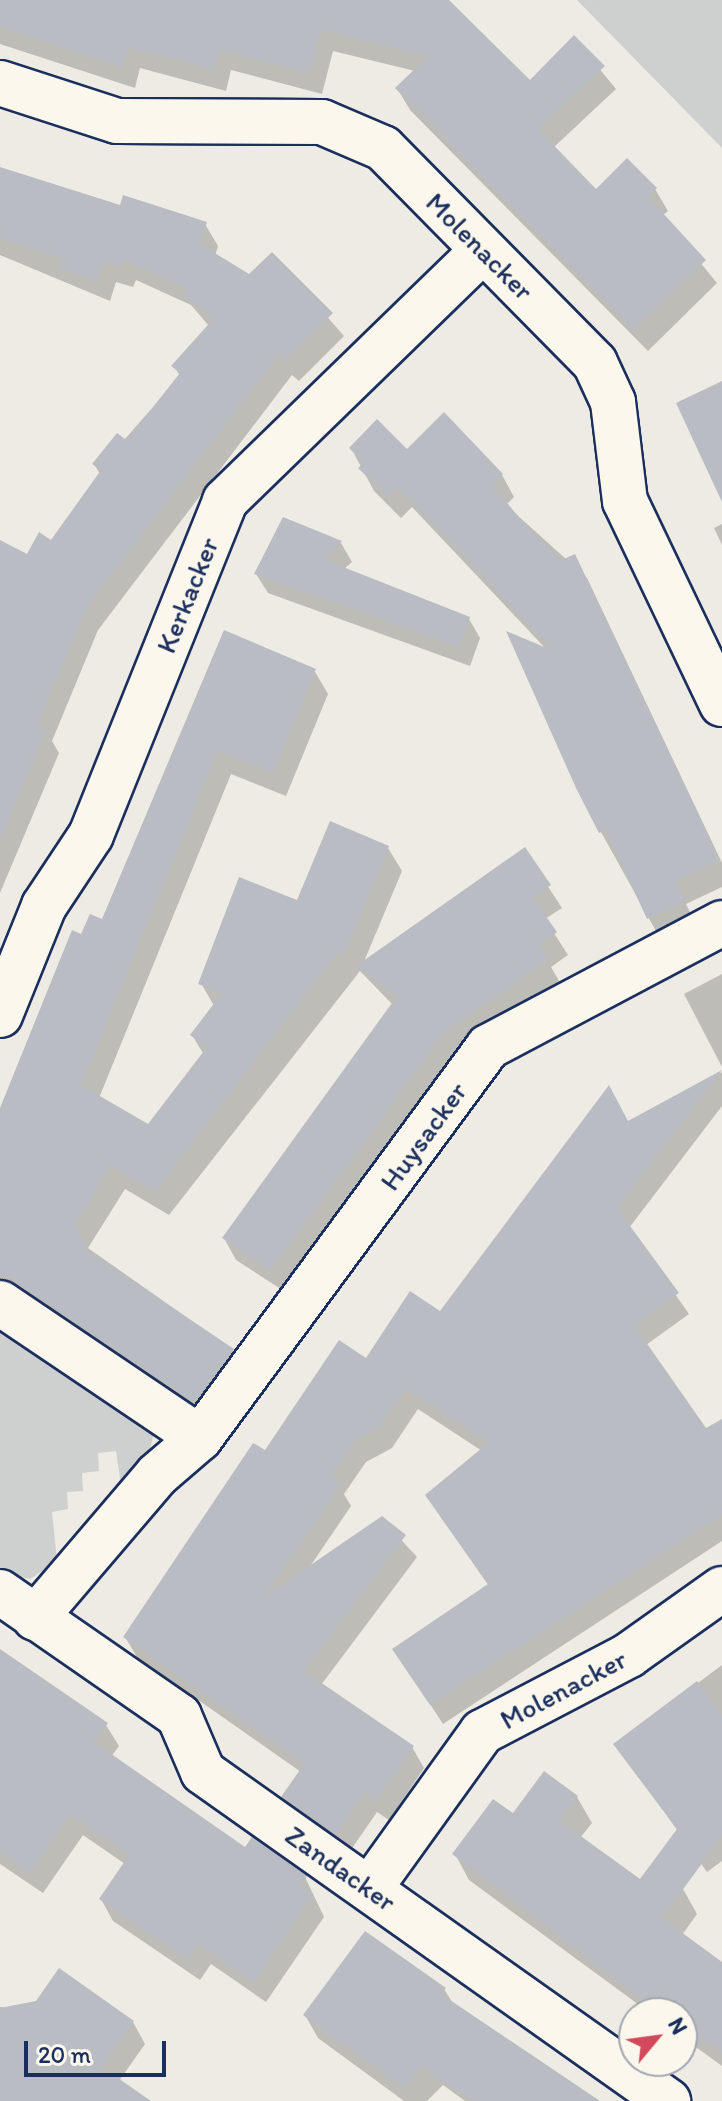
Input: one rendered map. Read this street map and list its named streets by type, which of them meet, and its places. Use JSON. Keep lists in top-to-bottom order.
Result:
{
  "streets": {
    "street": [
      "Molenacker",
      "Kerkacker",
      "Huysacker",
      "Zandacker"
    ]
  },
  "crossings": [
    ["Molenacker", "Kerkacker"],
    ["Molenacker", "Zandacker"]
  ],
  "scale_bar": "20 m",
  "north": "top right"
}
